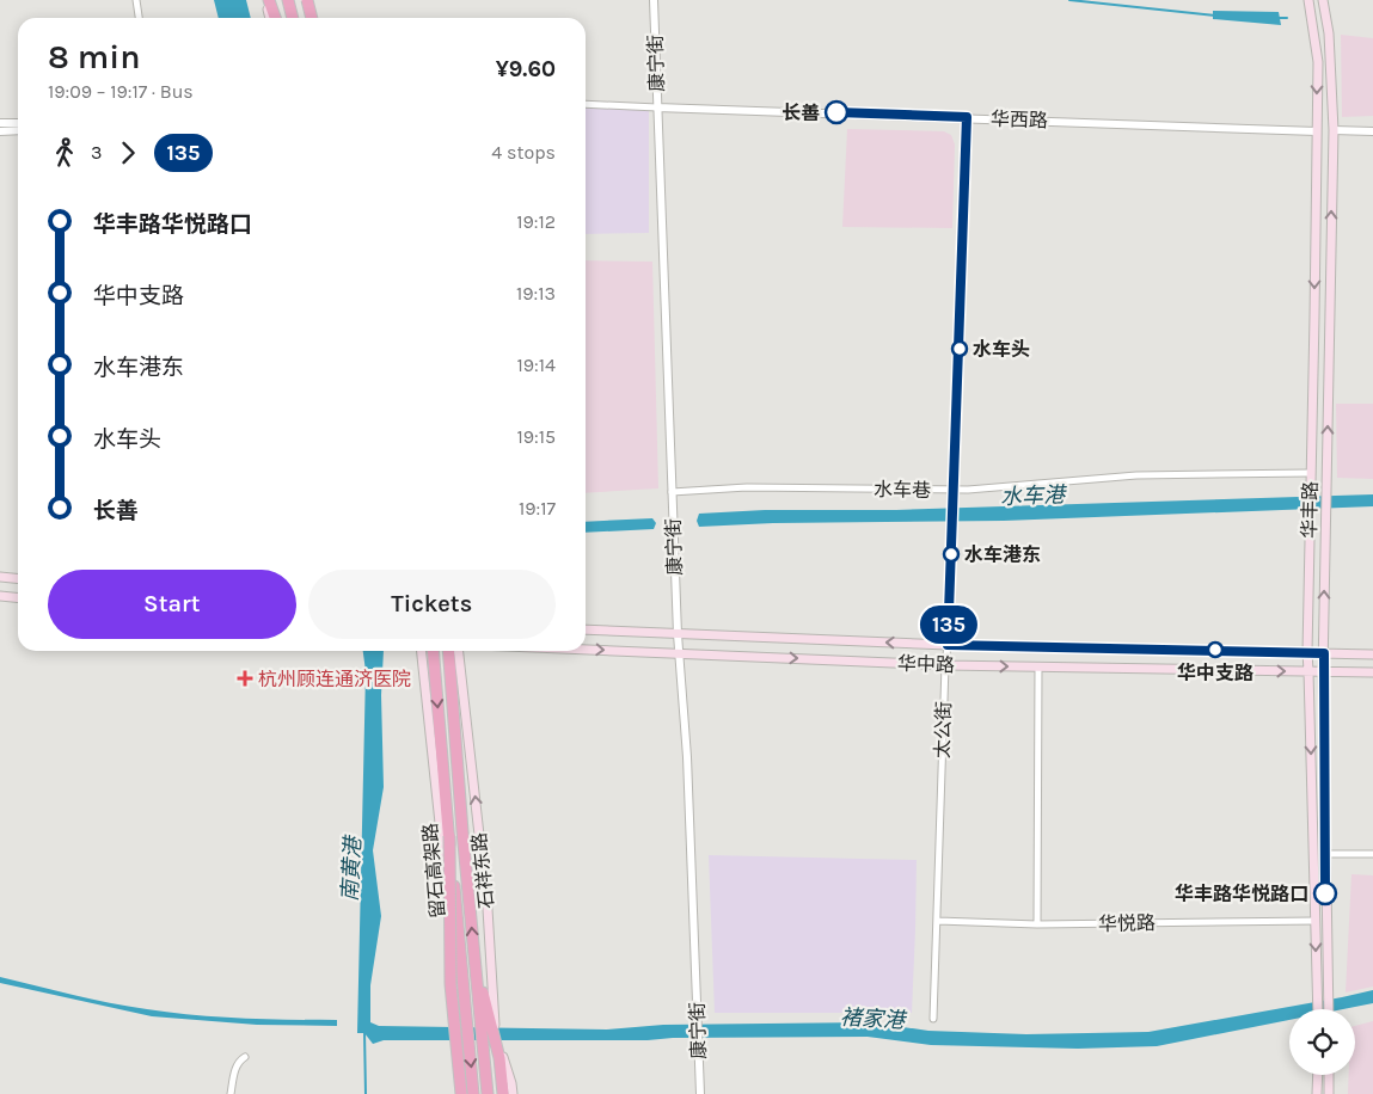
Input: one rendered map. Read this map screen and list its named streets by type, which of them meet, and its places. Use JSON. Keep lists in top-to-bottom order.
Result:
{
  "streets": {
    "highway": ["留石高架路"],
    "main road": ["华丰路", "华中路", "石祥东路"],
    "street": [
      "康宁街",
      "华西路",
      "水车巷",
      "太公街",
      "华悦路"
    ]
  },
  "crossings": [
    ["康宁街", "华西路"],
    ["康宁街", "水车巷"],
    ["康宁街", "华中路"],
    ["华西路", "华丰路"],
    ["华西路", "太公街"],
    ["水车巷", "华丰路"],
    ["水车巷", "太公街"],
    ["华丰路", "华中路"],
    ["华丰路", "华悦路"],
    ["华中路", "太公街"],
    ["太公街", "华悦路"]
  ],
  "water": ["水车港", "南黄港", "褚家港"],
  "places": {
    "other": [
      "长善",
      "水车头",
      "水车港东",
      "华中支路",
      "华丰路华悦路口"
    ],
    "health": ["杭州顾连通济医院"]
  },
  "lines": ["bus line 135"],
  "page": {
    "on_map": "135",
    "heading": ["8 min", "19:09 – 19:17 · Bus", "¥9.60"],
    "legs": ["3", "135", "4 stops"],
    "list": [
      {
        "name": "华丰路华悦路口",
        "value": "19:12"
      },
      {
        "name": "华中支路",
        "value": "19:13"
      },
      {
        "name": "水车港东",
        "value": "19:14"
      },
      {
        "name": "水车头",
        "value": "19:15"
      },
      {
        "name": "长善",
        "value": "19:17"
      }
    ],
    "buttons": ["Start", "Tickets"]
  }
}
